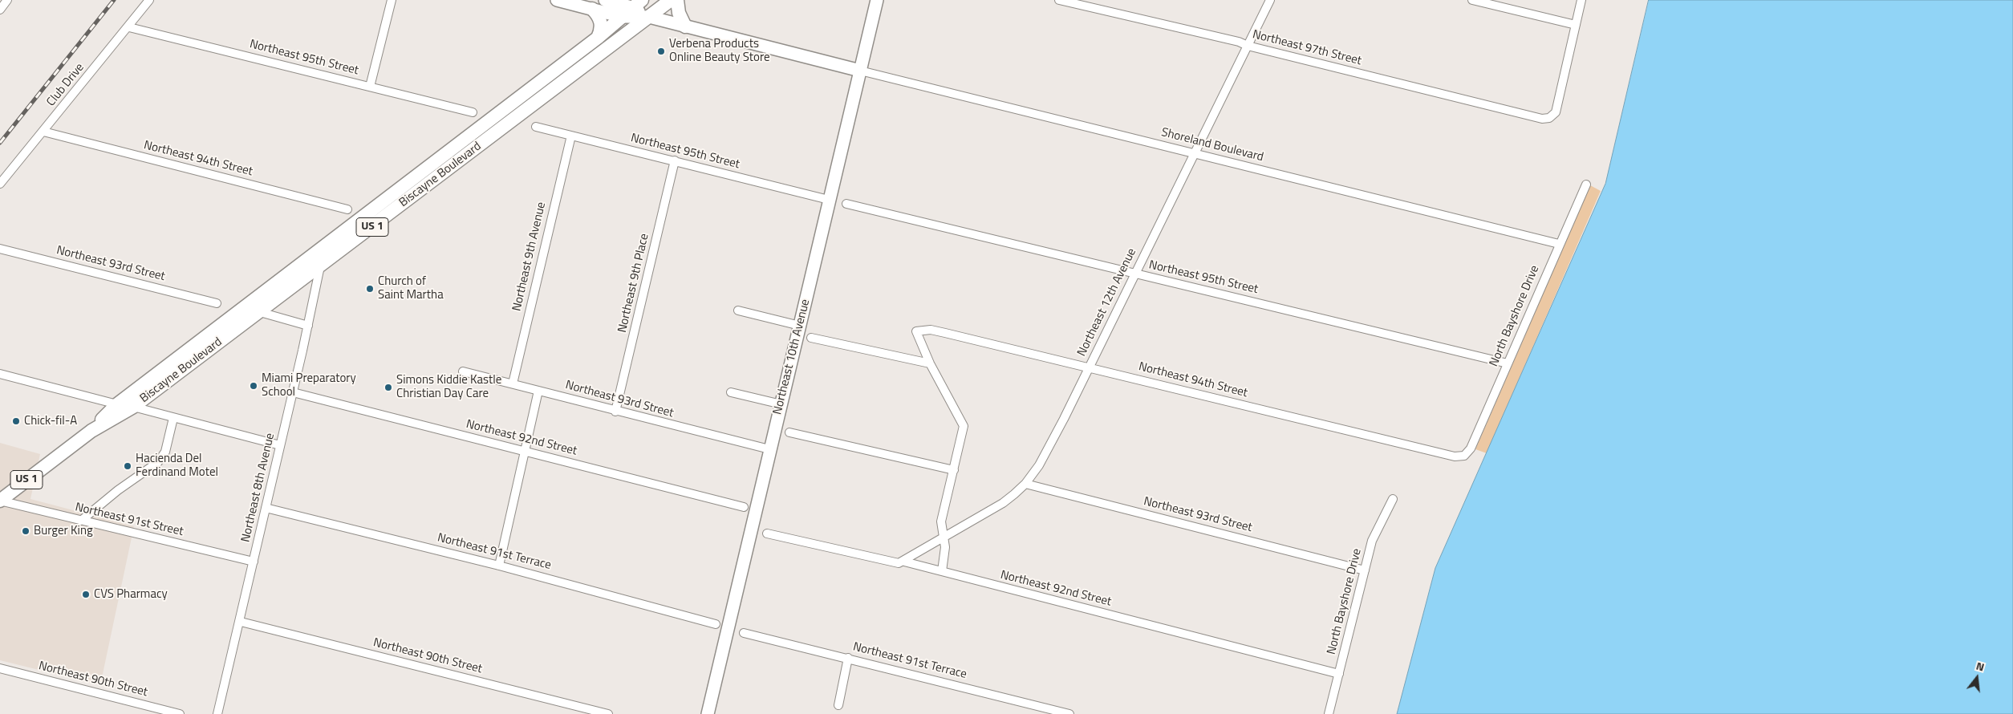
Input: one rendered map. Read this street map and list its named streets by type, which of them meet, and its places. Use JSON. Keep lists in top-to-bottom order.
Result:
{
  "streets": {
    "main road": ["Biscayne Boulevard", "US 1"],
    "street": [
      "Northeast 97th Street",
      "Northeast 95th Street",
      "Club Drive",
      "Shoreland Boulevard",
      "Northeast 94th Street",
      "Northeast 9th Avenue",
      "Northeast 93rd Street",
      "Northeast 9th Place",
      "Northeast 12th Avenue",
      "North Bayshore Drive",
      "Northeast 10th Avenue",
      "Northeast 92nd Street",
      "Northeast 8th Avenue",
      "Northeast 91st Street",
      "Northeast 91st Terrace",
      "Northeast 90th Street"
    ]
  },
  "crossings": [
    ["Northeast 97th Street", "Northeast 12th Avenue"],
    ["Northeast 95th Street", "Club Drive"],
    ["Northeast 95th Street", "Northeast 9th Avenue"],
    ["Northeast 95th Street", "Northeast 9th Place"],
    ["Northeast 95th Street", "Northeast 12th Avenue"],
    ["Northeast 95th Street", "North Bayshore Drive"],
    ["Northeast 95th Street", "Northeast 10th Avenue"],
    ["Club Drive", "Northeast 94th Street"],
    ["Shoreland Boulevard", "Northeast 12th Avenue"],
    ["Shoreland Boulevard", "North Bayshore Drive"],
    ["Shoreland Boulevard", "Northeast 10th Avenue"],
    ["Northeast 94th Street", "Northeast 12th Avenue"],
    ["Northeast 94th Street", "North Bayshore Drive"],
    ["Biscayne Boulevard", "Northeast 8th Avenue"],
    ["Biscayne Boulevard", "Northeast 91st Street"],
    ["Northeast 9th Avenue", "Northeast 93rd Street"],
    ["Northeast 93rd Street", "Northeast 9th Place"],
    ["Northeast 93rd Street", "Northeast 12th Avenue"],
    ["Northeast 93rd Street", "North Bayshore Drive"],
    ["Northeast 93rd Street", "Northeast 10th Avenue"],
    ["Northeast 12th Avenue", "Northeast 92nd Street"],
    ["North Bayshore Drive", "Northeast 92nd Street"],
    ["Northeast 92nd Street", "Northeast 8th Avenue"],
    ["Northeast 8th Avenue", "Northeast 91st Street"],
    ["Northeast 8th Avenue", "Northeast 91st Terrace"],
    ["Northeast 8th Avenue", "Northeast 90th Street"]
  ],
  "places": [
    "Verbena Products Online Beauty Store",
    "Church of Saint Martha",
    "Miami Preparatory School",
    "Simons Kiddie Kastle Christian Day Care",
    "Chick-fil-A",
    "Hacienda Del Ferdinand Motel",
    "Burger King",
    "CVS Pharmacy"
  ],
  "north": "top"
}
